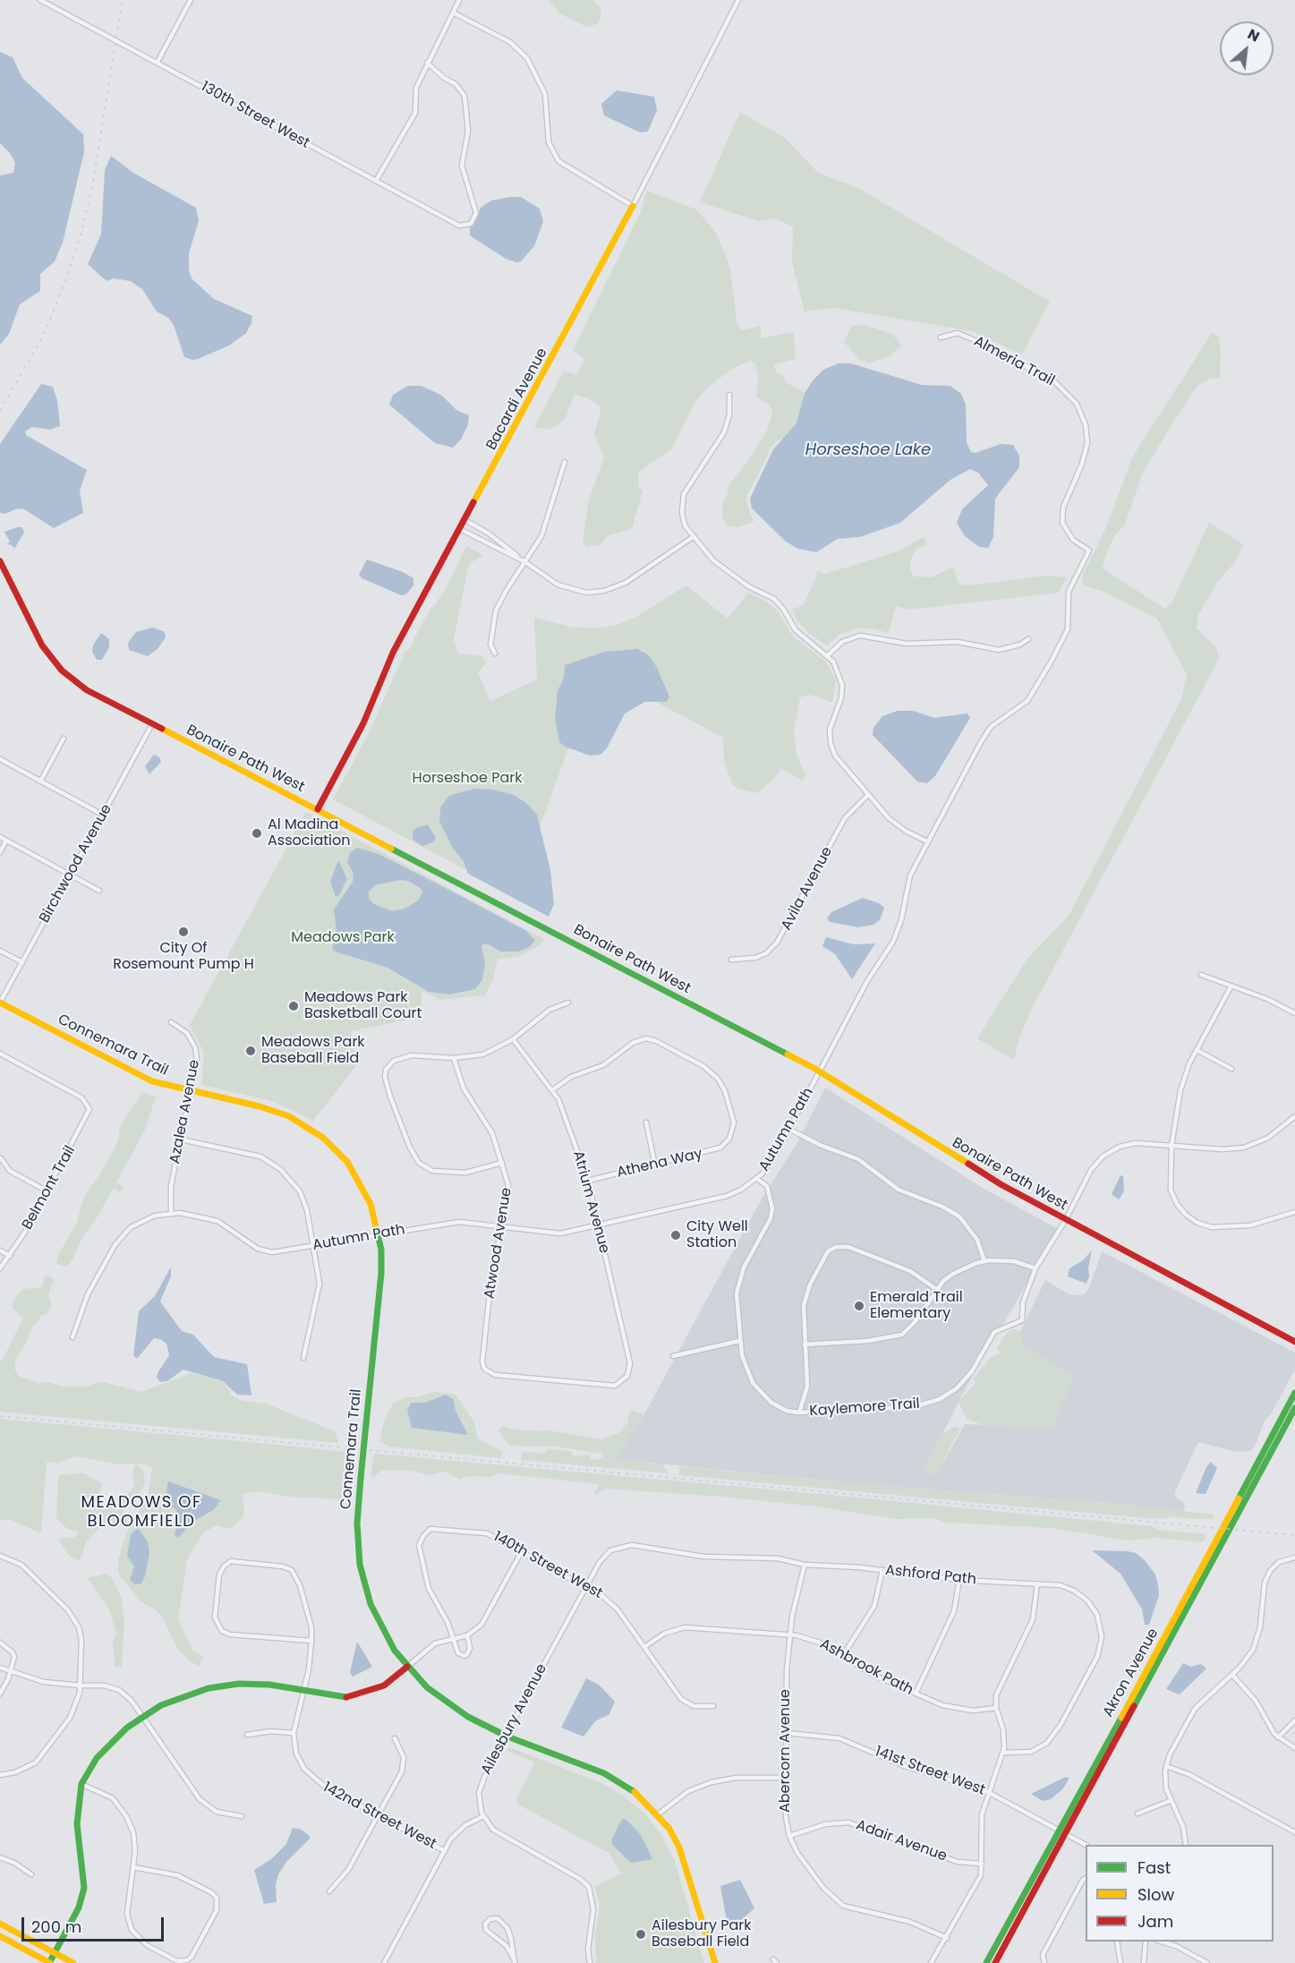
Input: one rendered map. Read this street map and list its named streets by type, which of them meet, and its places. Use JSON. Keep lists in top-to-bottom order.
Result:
{
  "streets": {
    "main road": [
      "Bacardi Avenue",
      "Bonaire Path West",
      "Connemara Trail",
      "Akron Avenue"
    ],
    "street": [
      "130th Street West",
      "Almeria Trail",
      "Birchwood Avenue",
      "Avila Avenue",
      "Azalea Avenue",
      "Autumn Path",
      "Athena Way",
      "Belmont Trail",
      "Atrium Avenue",
      "Atwood Avenue",
      "Kaylemore Trail",
      "140th Street West",
      "Ashford Path",
      "Ashbrook Path",
      "Ailesbury Avenue",
      "Abercorn Avenue",
      "141st Street West",
      "142nd Street West",
      "Adair Avenue"
    ]
  },
  "crossings": [
    ["Almeria Trail", "Autumn Path"],
    ["Bacardi Avenue", "Bonaire Path West"],
    ["Bonaire Path West", "Birchwood Avenue"],
    ["Bonaire Path West", "Autumn Path"],
    ["Birchwood Avenue", "Connemara Trail"],
    ["Connemara Trail", "Azalea Avenue"],
    ["Connemara Trail", "Autumn Path"],
    ["Connemara Trail", "Ailesbury Avenue"],
    ["Azalea Avenue", "Autumn Path"],
    ["Autumn Path", "Atrium Avenue"],
    ["Autumn Path", "Atwood Avenue"],
    ["Athena Way", "Atrium Avenue"],
    ["Atrium Avenue", "Atwood Avenue"],
    ["140th Street West", "Ashford Path"],
    ["140th Street West", "Ashbrook Path"],
    ["140th Street West", "Ailesbury Avenue"],
    ["Ashford Path", "Ailesbury Avenue"],
    ["Ashford Path", "Abercorn Avenue"],
    ["Ashbrook Path", "Abercorn Avenue"],
    ["Akron Avenue", "141st Street West"],
    ["Abercorn Avenue", "141st Street West"],
    ["Abercorn Avenue", "Adair Avenue"]
  ],
  "districts": ["MEADOWS OF BLOOMFIELD"],
  "water": ["Horseshoe Lake"],
  "parks": ["Horseshoe Park", "Meadows Park"],
  "places": [
    "Al Madina Association",
    "City Of Rosemount Pump H",
    "Meadows Park Basketball Court",
    "Meadows Park Baseball Field",
    "City Well Station",
    "Emerald Trail Elementary",
    "Ailesbury Park Baseball Field"
  ],
  "legend": ["Fast", "Slow", "Jam"],
  "scale_bar": "200 m",
  "north": "top right"
}
